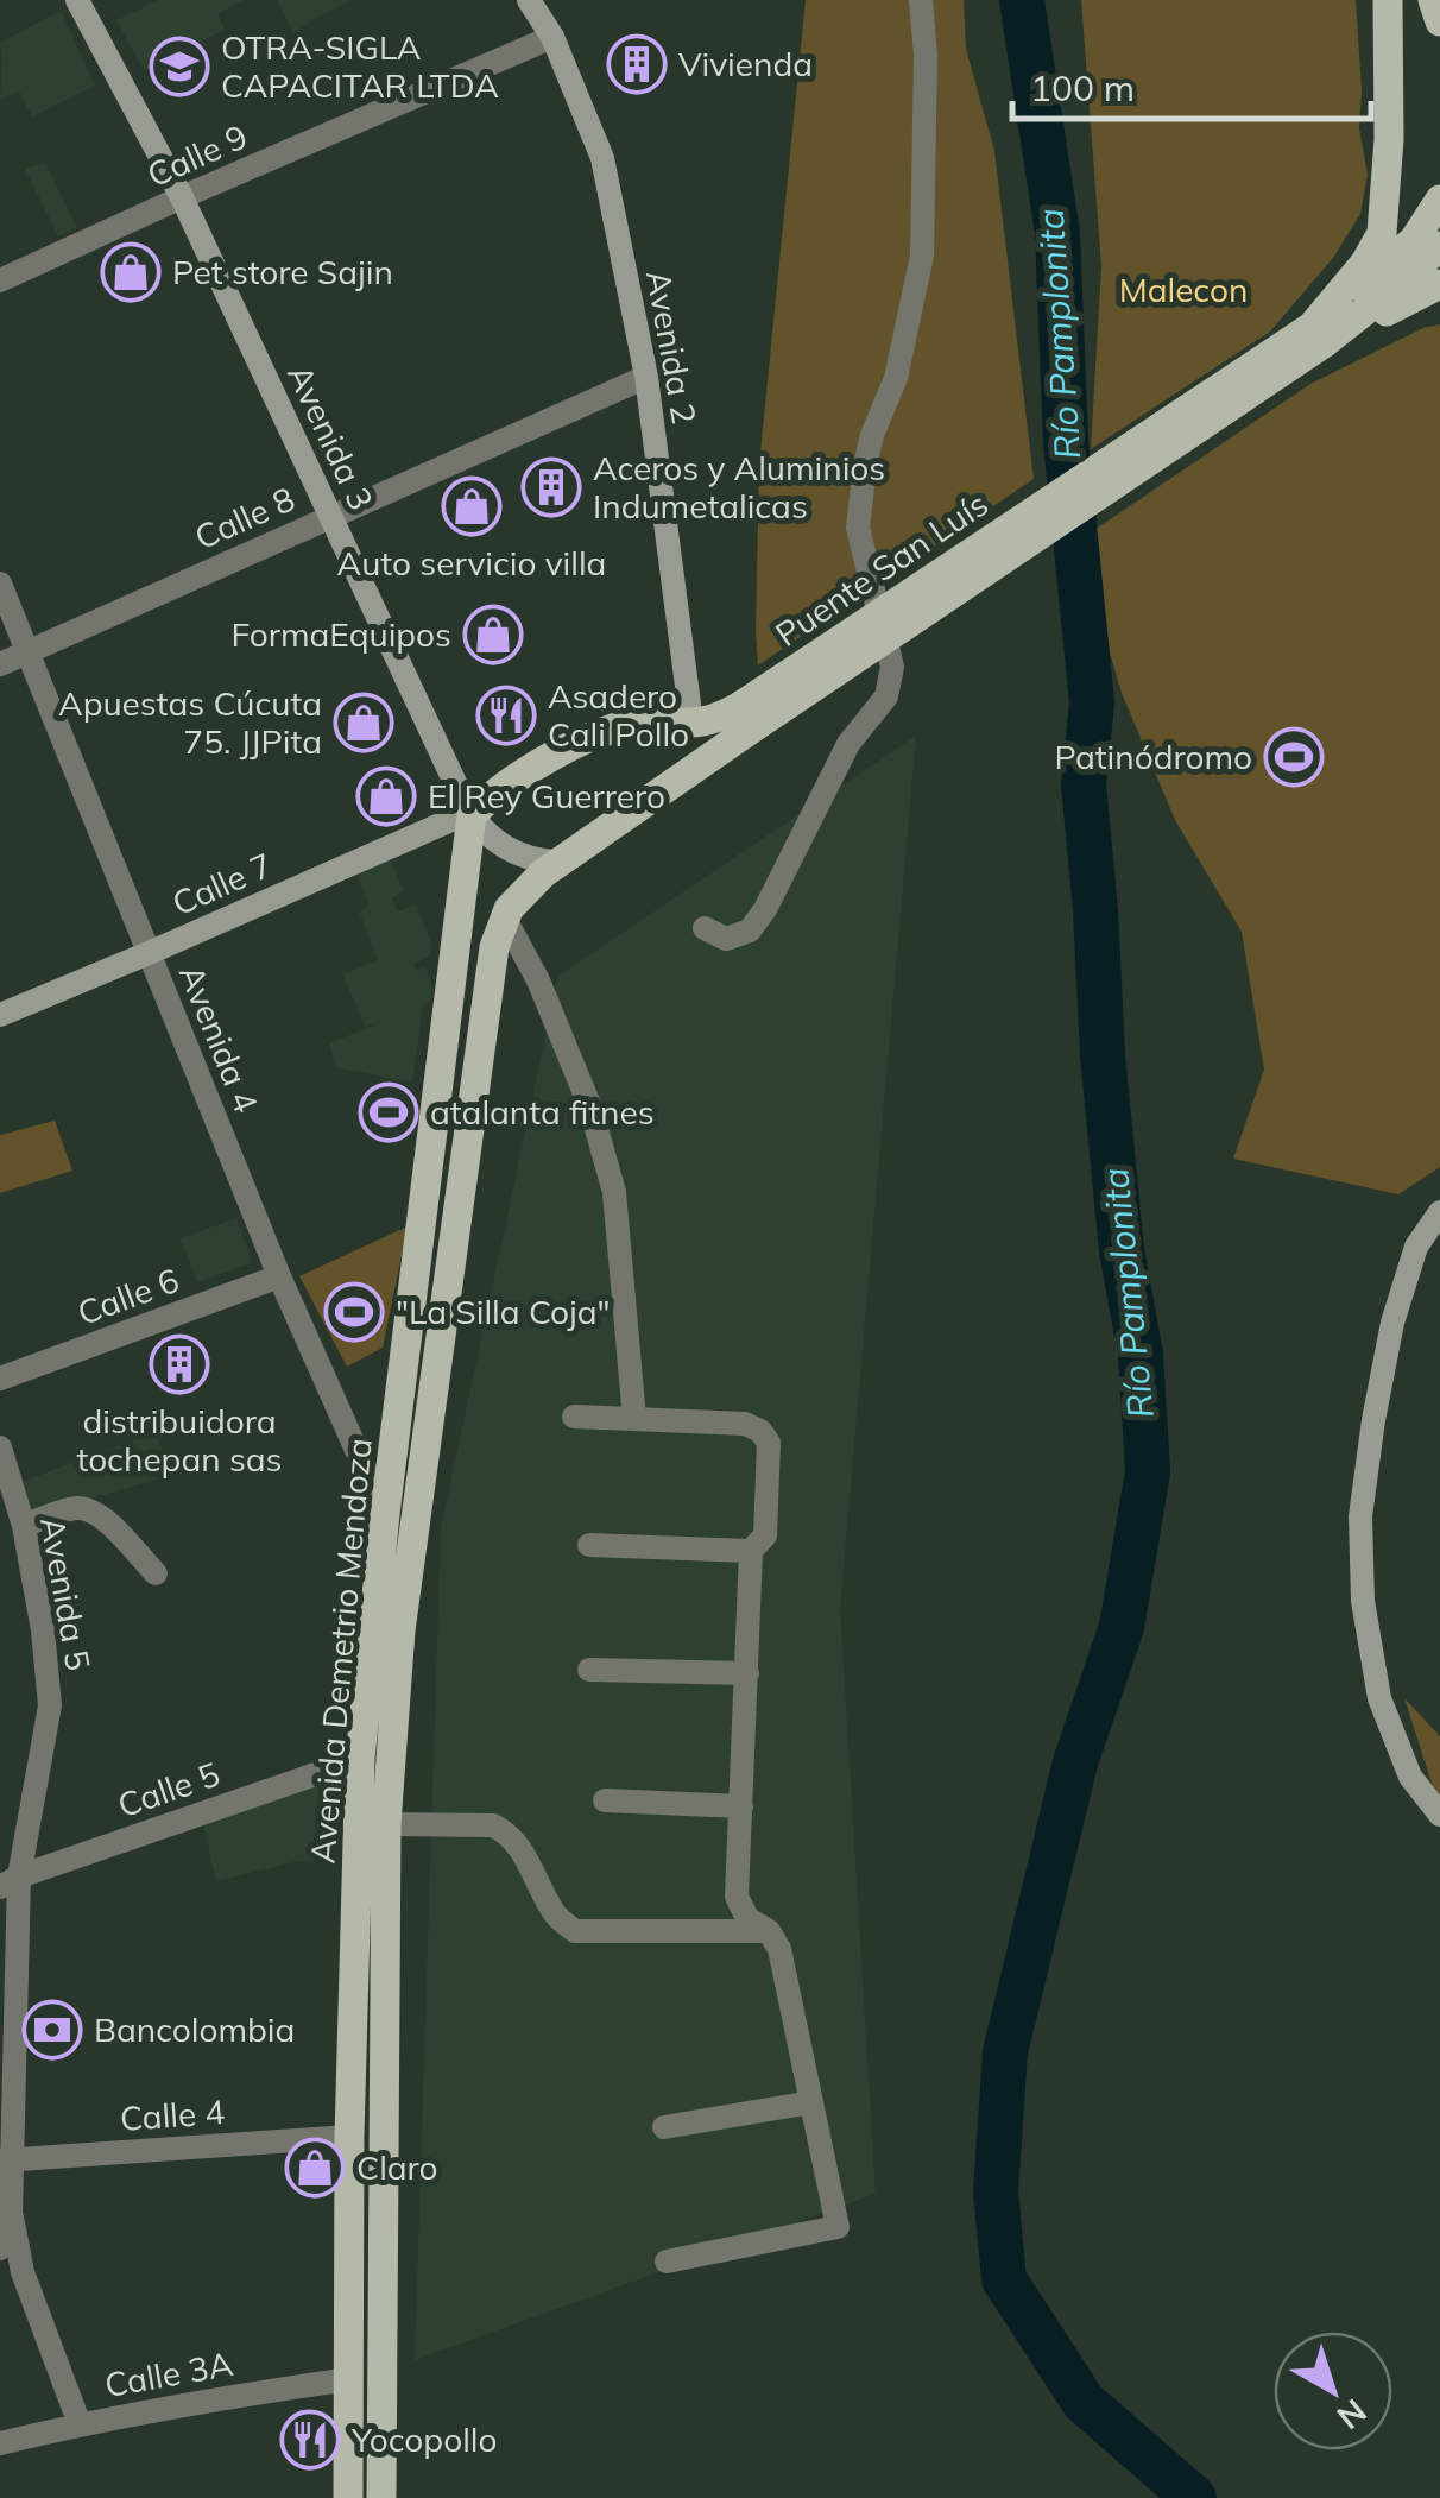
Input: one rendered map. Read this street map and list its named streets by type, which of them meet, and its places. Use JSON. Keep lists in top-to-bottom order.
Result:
{
  "streets": {
    "main road": [
      "Avenida 2",
      "Avenida 3",
      "Puente San Luís",
      "Calle 7",
      "Avenida Demetrio Mendoza"
    ],
    "street": [
      "Calle 9",
      "Calle 8",
      "Avenida 4",
      "Calle 6",
      "Avenida 5",
      "Calle 5",
      "Calle 4",
      "Calle 3A"
    ]
  },
  "crossings": [
    ["Calle 9", "Avenida 2"],
    ["Calle 9", "Avenida 3"],
    ["Avenida 2", "Calle 8"],
    ["Avenida 2", "Puente San Luís"],
    ["Avenida 3", "Calle 8"],
    ["Avenida 3", "Puente San Luís"],
    ["Avenida 3", "Calle 7"],
    ["Avenida 3", "Avenida Demetrio Mendoza"],
    ["Calle 8", "Avenida 4"],
    ["Puente San Luís", "Calle 7"],
    ["Puente San Luís", "Avenida Demetrio Mendoza"],
    ["Calle 7", "Avenida 4"],
    ["Calle 7", "Avenida Demetrio Mendoza"],
    ["Avenida 4", "Calle 6"],
    ["Avenida 4", "Avenida Demetrio Mendoza"],
    ["Avenida 5", "Calle 5"],
    ["Avenida 5", "Calle 4"],
    ["Avenida Demetrio Mendoza", "Calle 5"],
    ["Avenida Demetrio Mendoza", "Calle 4"],
    ["Avenida Demetrio Mendoza", "Calle 3A"]
  ],
  "water": ["Río Pamplonita"],
  "parks": ["Malecon"],
  "places": {
    "building": ["Vivienda", "Aceros y Aluminios Indumetalicas", "distribuidora tochepan sas"],
    "school or university": ["OTRA-SIGLA CAPACITAR LTDA"],
    "shop": [
      "Pet store Sajin",
      "Auto servicio villa",
      "FormaEquipos",
      "Apuestas Cúcuta 75. JJPita",
      "El Rey Guerrero",
      "Claro"
    ],
    "restaurant": ["Asadero Cali Pollo", "Yocopollo"],
    "sports": ["Patinódromo", "atalanta fitnes", "\"La Silla Coja\""],
    "bank": ["Bancolombia"]
  },
  "scale_bar": "100 m",
  "north": "bottom right"
}
